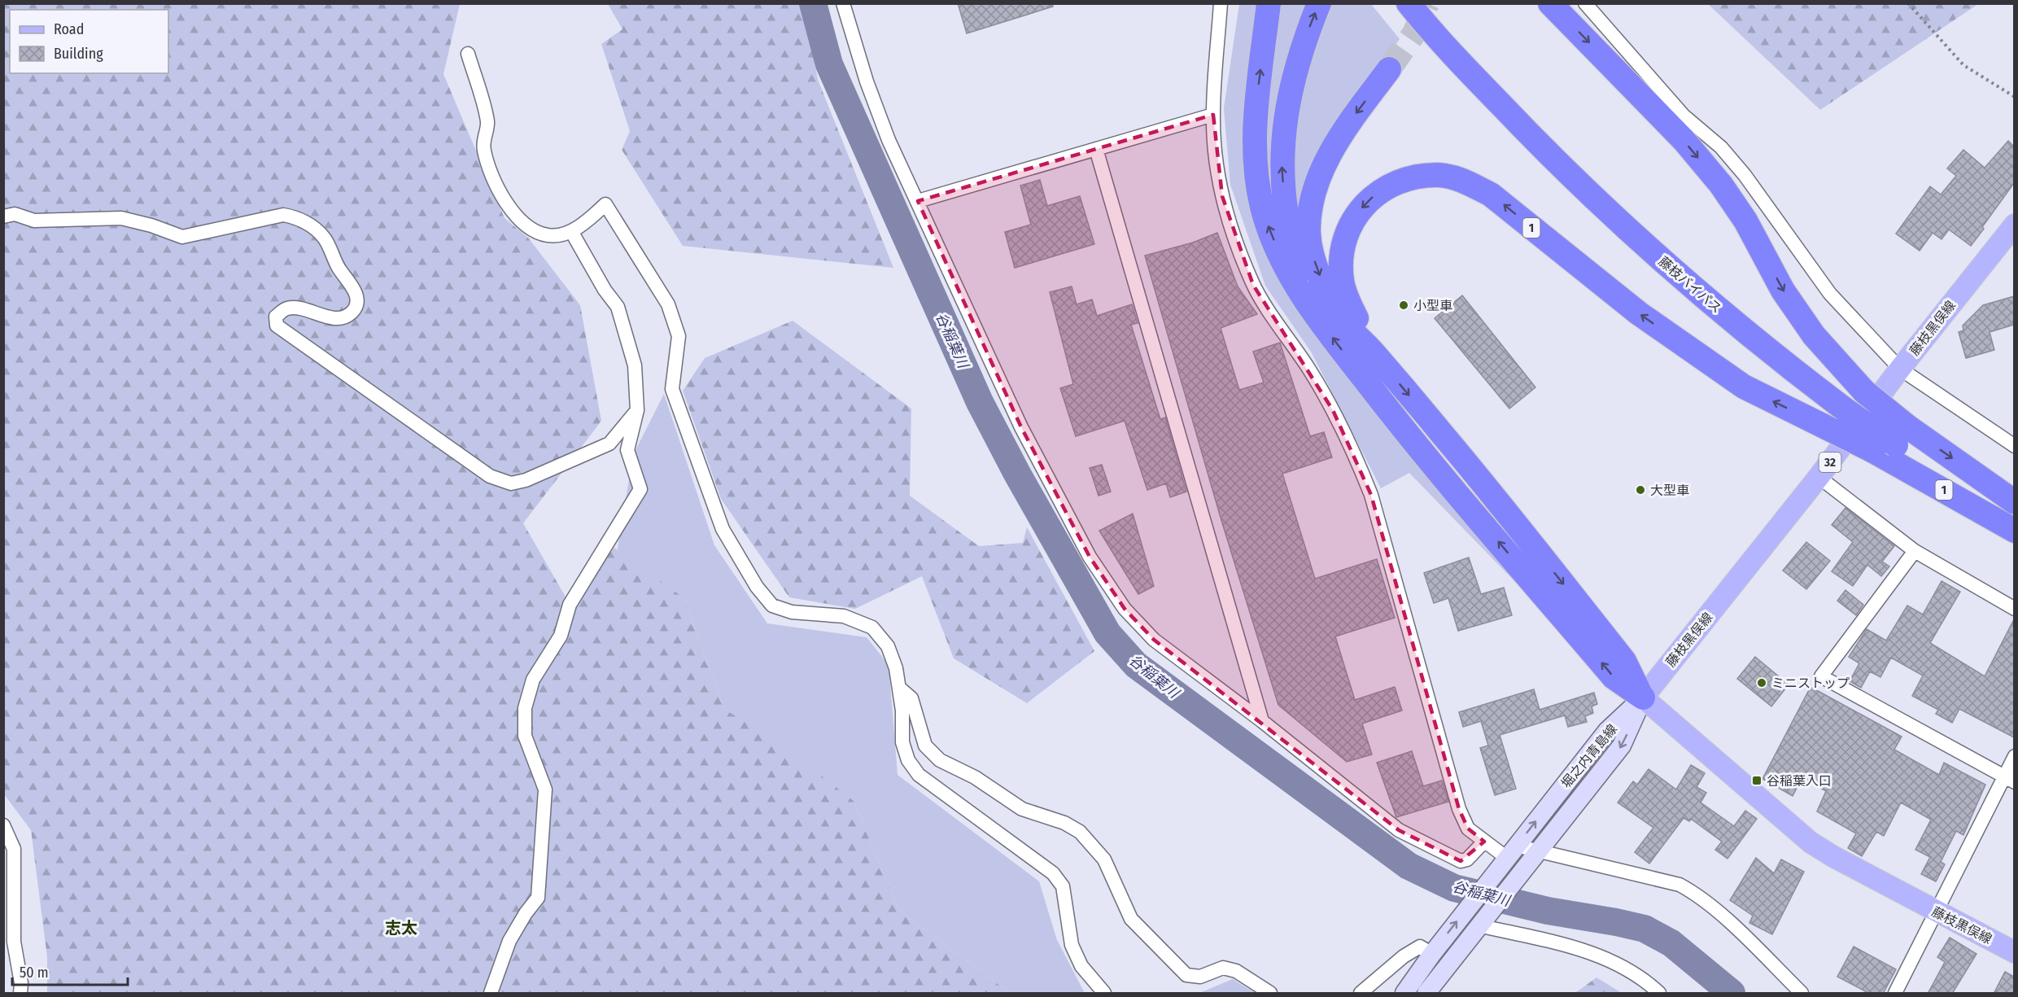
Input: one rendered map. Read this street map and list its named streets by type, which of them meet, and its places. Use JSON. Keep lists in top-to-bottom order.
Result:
{
  "streets": {
    "highway": ["1", "藤枝バイパス"],
    "main road": ["藤枝黒俣線", "32", "堀之内青島線"]
  },
  "crossings": [
    ["1", "藤枝バイパス"],
    ["1", "藤枝黒俣線"],
    ["1", "堀之内青島線"],
    ["藤枝黒俣線", "堀之内青島線"]
  ],
  "districts": ["志太"],
  "water": ["谷稲葉川"],
  "places": {
    "other": ["小型車", "大型車", "ミニストップ"],
    "transit": ["谷稲葉入口"]
  },
  "legend": ["Road", "Building"],
  "scale_bar": "50 m"
}
